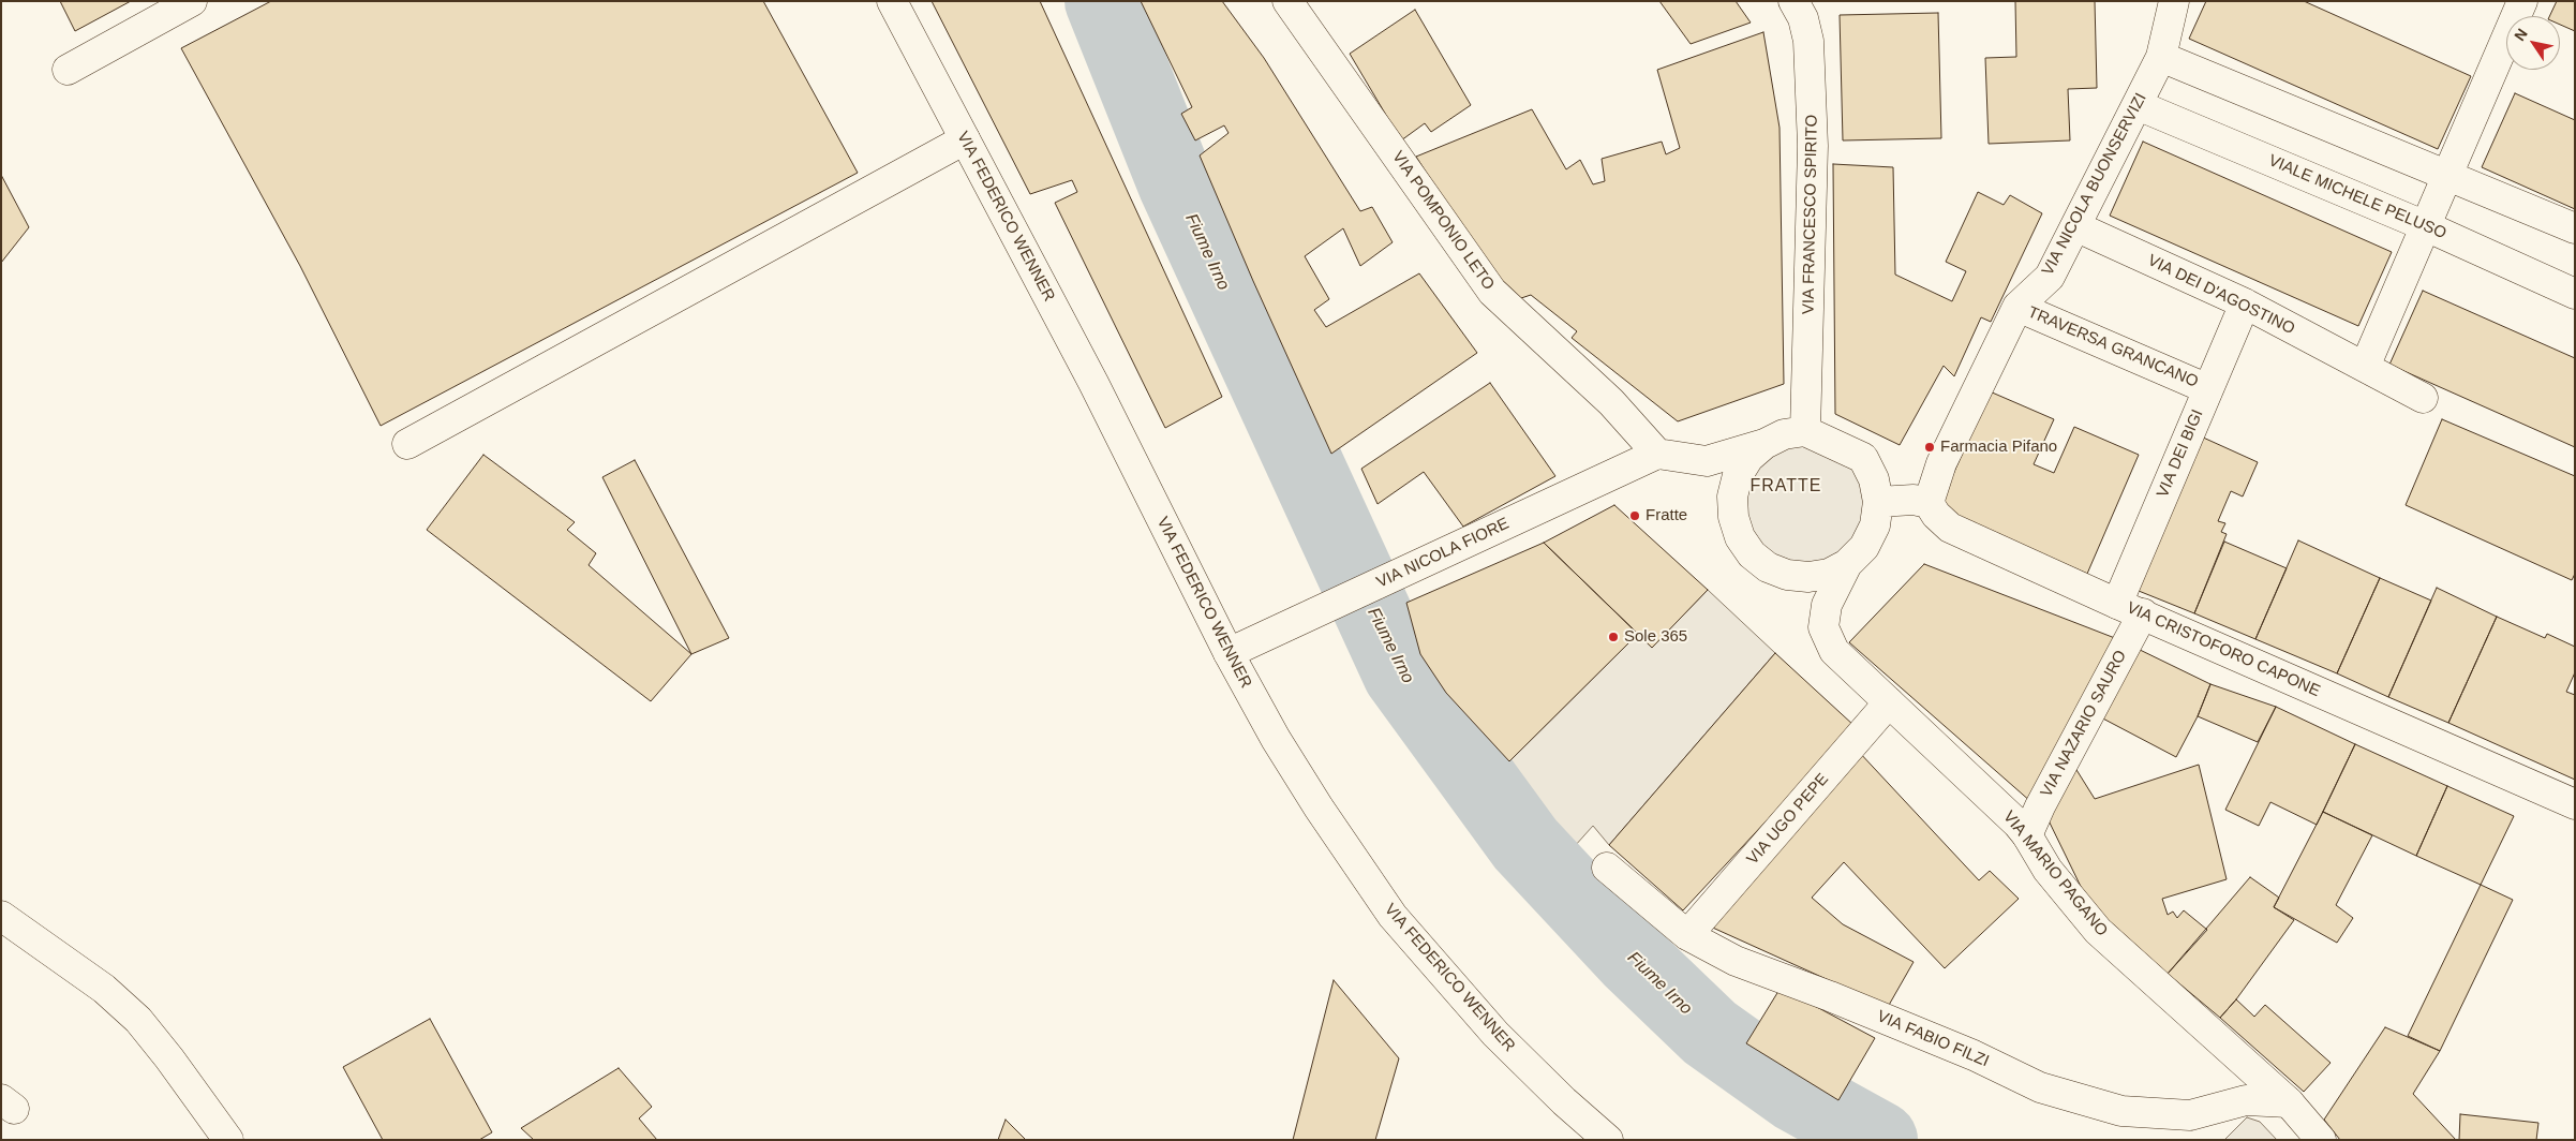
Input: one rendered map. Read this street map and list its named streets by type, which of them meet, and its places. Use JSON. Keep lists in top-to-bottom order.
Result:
{
  "streets": {
    "street": [
      "VIA NICOLA BUONSERVIZI",
      "VIALE MICHELE PELUSO",
      "VIA FRANCESCO SPIRITO",
      "VIA FEDERICO WENNER",
      "VIA POMPONIO LETO",
      "VIA DEI D'AGOSTINO",
      "TRAVERSA GRANCANO",
      "VIA DEI BIGI",
      "VIA NICOLA FIORE",
      "VIA CRISTOFORO CAPONE",
      "VIA NAZARIO SAURO",
      "VIA UGO PEPE",
      "VIA MARIO PAGANO",
      "VIA FABIO FILZI"
    ]
  },
  "crossings": [
    ["VIA NICOLA BUONSERVIZI", "VIALE MICHELE PELUSO"],
    ["VIA NICOLA BUONSERVIZI", "VIA DEI D'AGOSTINO"],
    ["VIA NICOLA BUONSERVIZI", "TRAVERSA GRANCANO"],
    ["VIA NICOLA BUONSERVIZI", "VIA CRISTOFORO CAPONE"],
    ["VIA FRANCESCO SPIRITO", "VIA MARIO PAGANO"],
    ["VIA FEDERICO WENNER", "VIA NICOLA FIORE"],
    ["VIA POMPONIO LETO", "VIA NICOLA FIORE"],
    ["VIA DEI D'AGOSTINO", "VIA DEI BIGI"],
    ["TRAVERSA GRANCANO", "VIA DEI BIGI"],
    ["VIA DEI BIGI", "VIA CRISTOFORO CAPONE"],
    ["VIA DEI BIGI", "VIA NAZARIO SAURO"],
    ["VIA CRISTOFORO CAPONE", "VIA NAZARIO SAURO"],
    ["VIA NAZARIO SAURO", "VIA MARIO PAGANO"],
    ["VIA UGO PEPE", "VIA MARIO PAGANO"],
    ["VIA UGO PEPE", "VIA FABIO FILZI"],
    ["VIA MARIO PAGANO", "VIA FABIO FILZI"]
  ],
  "districts": ["FRATTE"],
  "water": ["Fiume Irno"],
  "places": ["Farmacia Pifano", "Fratte", "Sole 365"],
  "north": "top left"
}
